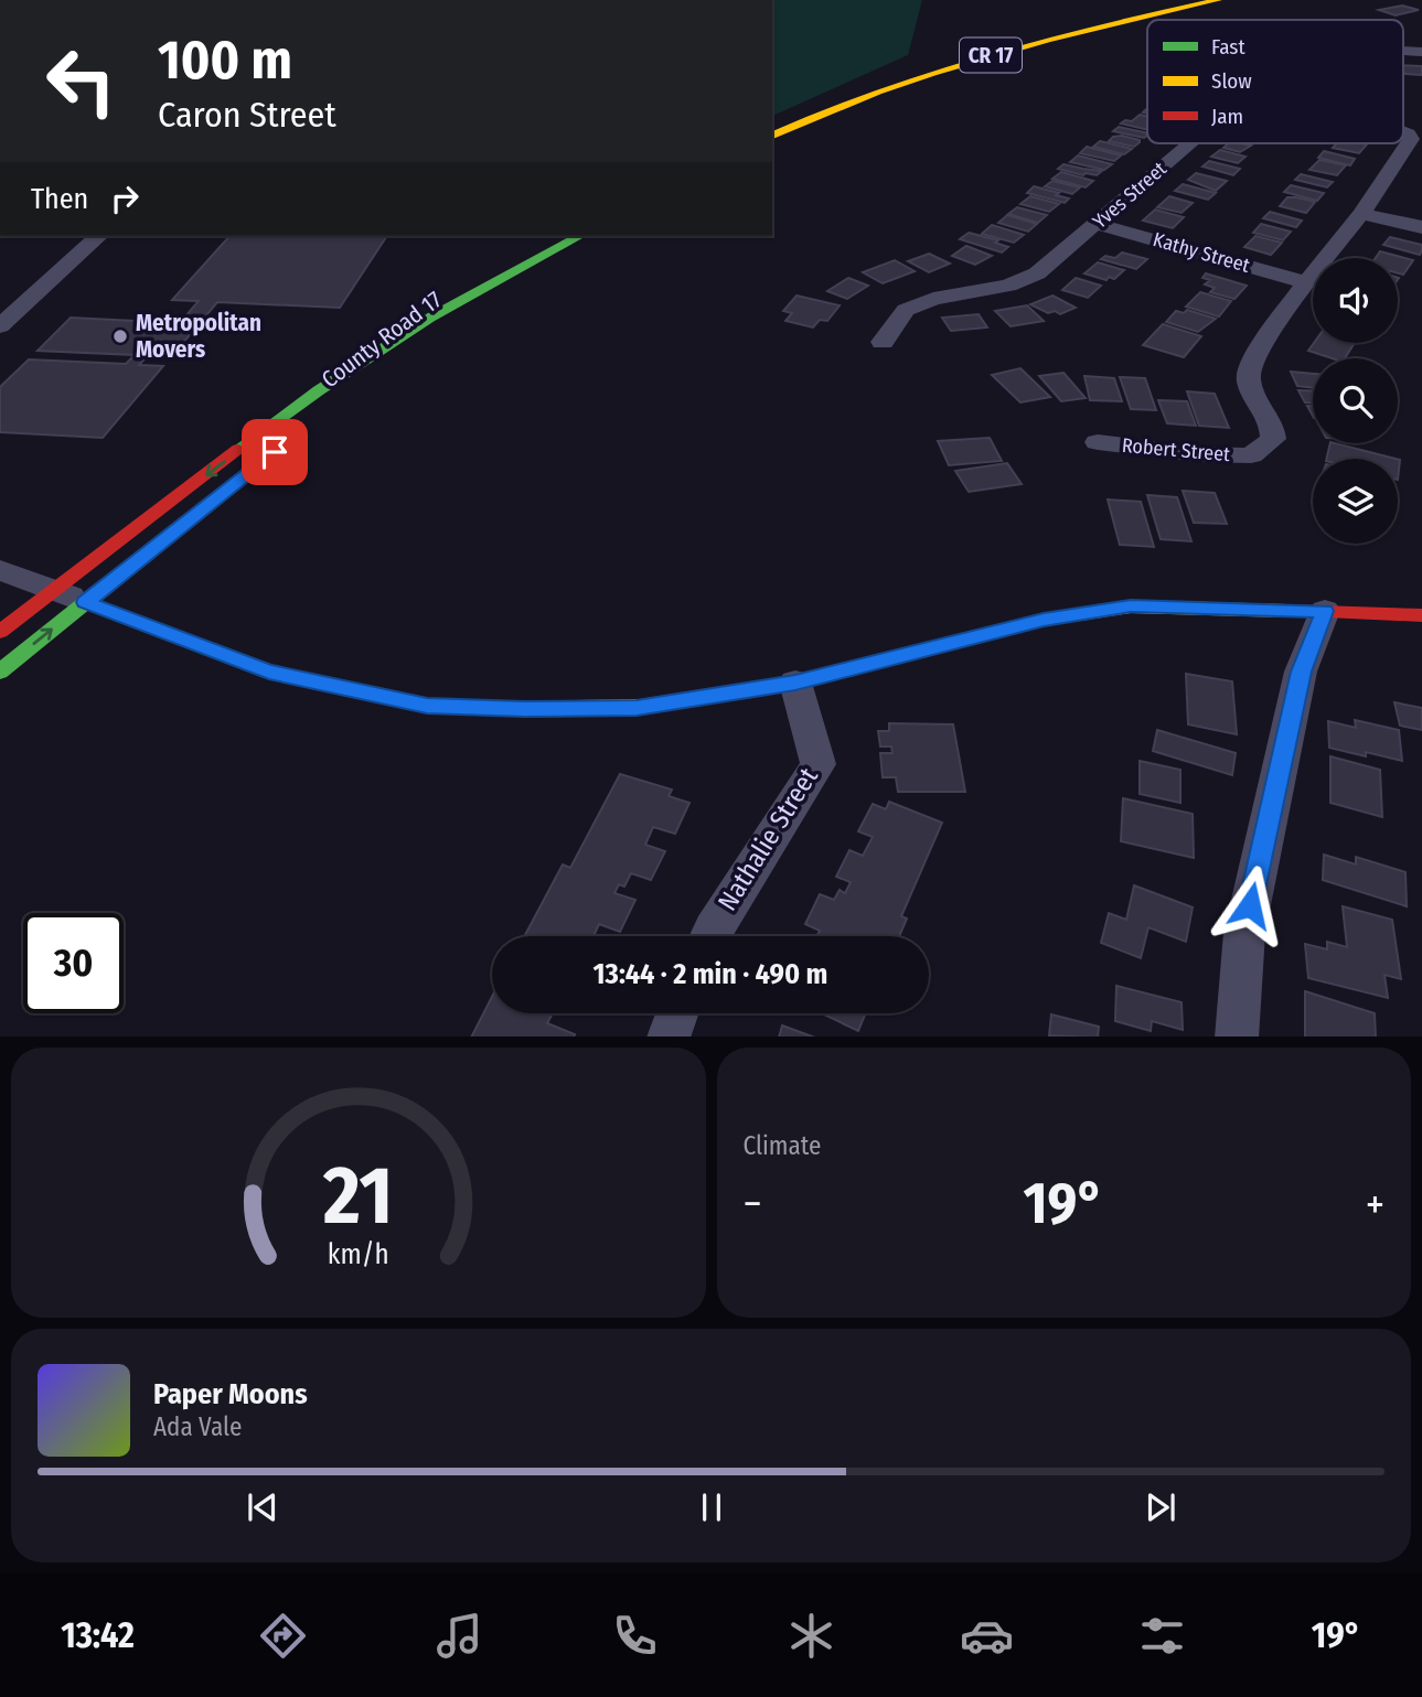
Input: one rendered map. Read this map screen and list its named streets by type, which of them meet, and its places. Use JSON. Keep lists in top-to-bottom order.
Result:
{
  "streets": {
    "main road": ["CR 17", "County Road 17"],
    "street": [
      "Yves Street",
      "Kathy Street",
      "Robert Street",
      "Nathalie Street"
    ]
  },
  "crossings": [
    ["Yves Street", "Kathy Street"],
    ["Kathy Street", "Robert Street"]
  ],
  "places": ["Metropolitan Movers"],
  "legend": ["Fast", "Slow", "Jam"],
  "page": {
    "turn": ["100 m", "Caron Street"],
    "then": "Then",
    "limit": "30",
    "trip": "13:44 · 2 min · 490 m",
    "tile": "Climate",
    "heat": ["−", "19°", "+"],
    "song": ["Paper Moons", "Ada Vale"],
    "tabs": ["13:42", "19°"],
    "gauge": ["21", "km/h"]
  }
}
